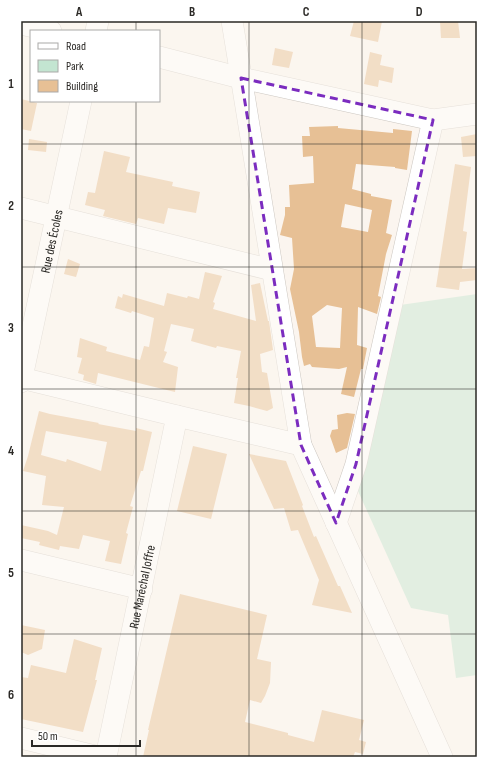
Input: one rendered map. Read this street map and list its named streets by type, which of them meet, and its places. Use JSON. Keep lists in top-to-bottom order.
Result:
{
  "streets": {
    "street": ["Rue des Écoles", "Rue Maréchal Joffre"]
  },
  "legend": ["Road", "Park", "Building"],
  "scale_bar": "50 m",
  "grid": {
    "columns": [
      "A",
      "B",
      "C",
      "D"
    ],
    "rows": [
      "1",
      "2",
      "3",
      "4",
      "5",
      "6"
    ]
  }
}
